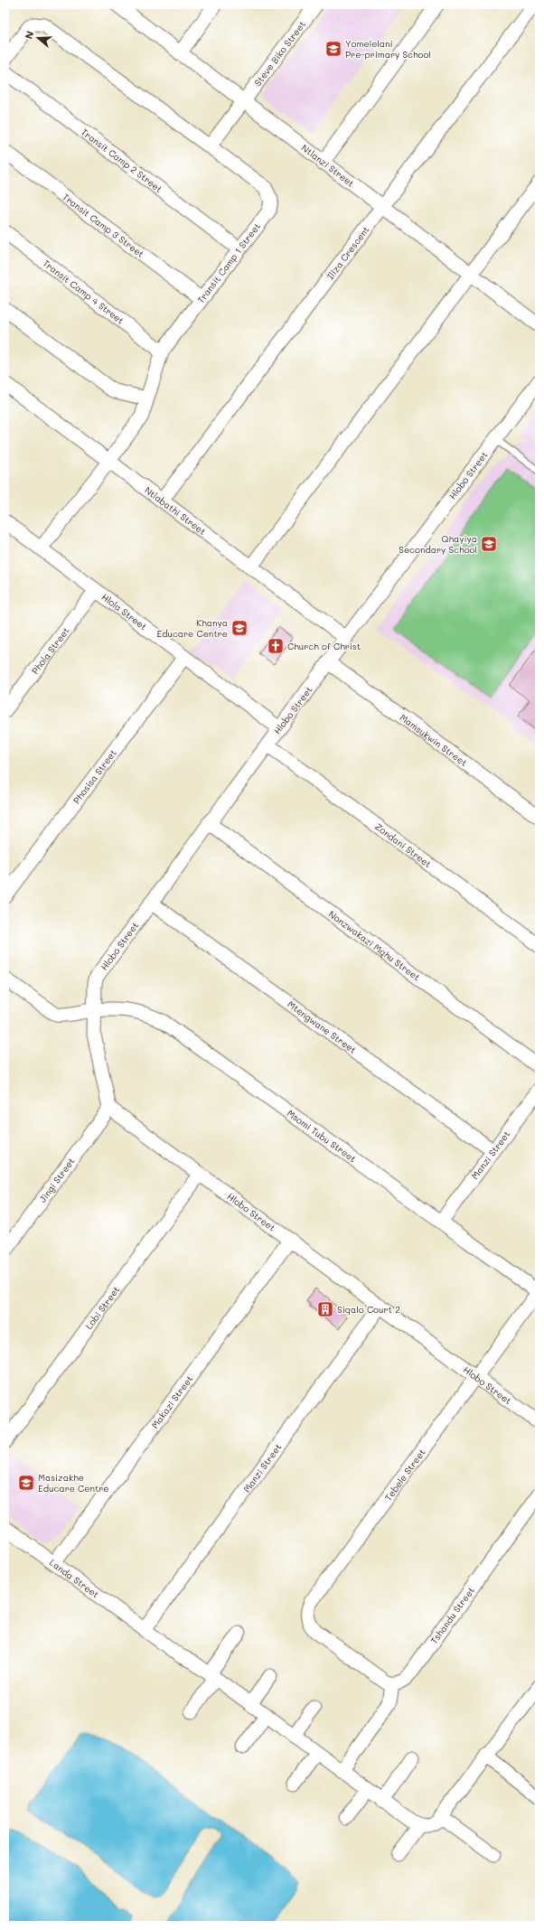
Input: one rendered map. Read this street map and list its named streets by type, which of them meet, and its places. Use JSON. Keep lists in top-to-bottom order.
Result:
{
  "streets": {
    "street": [
      "Steve Biko Street",
      "Transit Camp 2 Street",
      "Ntlanzi Street",
      "Transit Camp 3 Street",
      "Iliza Crescent",
      "Transit Camp 1 Street",
      "Transit Camp 4 Street",
      "Hlobo Street",
      "Ntlabathi Street",
      "Hlola Street",
      "Phola Street",
      "Mamsukwin Street",
      "Phosisa Street",
      "Zondani Street",
      "Nonzwakazi Mqhu Street",
      "Mtengwane Street",
      "Msomi Tubu Street",
      "Manzi Street",
      "Jingi Street",
      "Lobi Street",
      "Makazi Street",
      "Tebele Street",
      "Landa Street",
      "Tshandu Street"
    ]
  },
  "crossings": [
    ["Steve Biko Street", "Ntlanzi Street"],
    ["Transit Camp 2 Street", "Transit Camp 1 Street"],
    ["Ntlanzi Street", "Iliza Crescent"],
    ["Transit Camp 3 Street", "Transit Camp 1 Street"],
    ["Iliza Crescent", "Ntlabathi Street"],
    ["Transit Camp 1 Street", "Transit Camp 4 Street"],
    ["Transit Camp 1 Street", "Ntlabathi Street"],
    ["Transit Camp 1 Street", "Hlola Street"],
    ["Hlobo Street", "Ntlabathi Street"],
    ["Hlobo Street", "Hlola Street"],
    ["Hlobo Street", "Mamsukwin Street"],
    ["Hlobo Street", "Zondani Street"],
    ["Hlobo Street", "Nonzwakazi Mqhu Street"],
    ["Hlobo Street", "Mtengwane Street"],
    ["Hlobo Street", "Msomi Tubu Street"],
    ["Hlobo Street", "Manzi Street"],
    ["Hlobo Street", "Jingi Street"],
    ["Hlobo Street", "Lobi Street"],
    ["Hlobo Street", "Makazi Street"],
    ["Hlobo Street", "Tebele Street"],
    ["Hlola Street", "Phola Street"],
    ["Hlola Street", "Phosisa Street"],
    ["Mtengwane Street", "Manzi Street"],
    ["Msomi Tubu Street", "Manzi Street"],
    ["Msomi Tubu Street", "Tebele Street"],
    ["Manzi Street", "Landa Street"],
    ["Makazi Street", "Landa Street"],
    ["Tebele Street", "Tshandu Street"]
  ],
  "places": {
    "school or university": [
      "Yomelelani Pre-primary School",
      "Qhayiya Secondary School",
      "Khanya Educare Centre",
      "Masizakhe Educare Centre"
    ],
    "church": ["Church of Christ"],
    "building": ["Siqalo Court 2"]
  },
  "north": "left"
}
